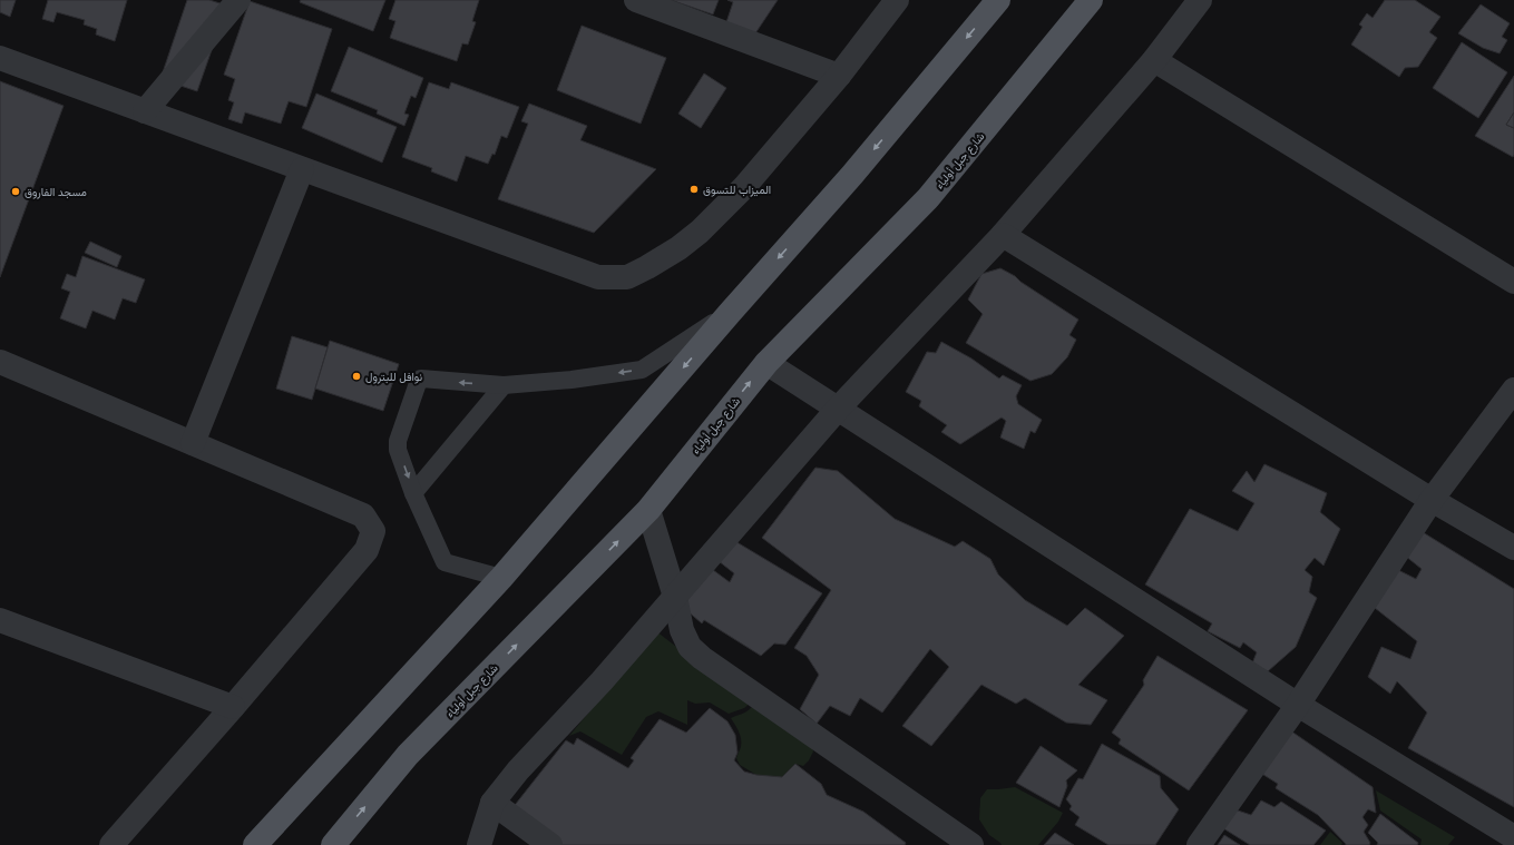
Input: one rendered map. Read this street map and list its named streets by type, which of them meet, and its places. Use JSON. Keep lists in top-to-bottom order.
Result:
{
  "streets": {
    "main road": ["شارع جبل أولياء"]
  },
  "places": ["الميزاب للتسوق", "مسجد الفاروق", "نوافل للبترول"]
}
